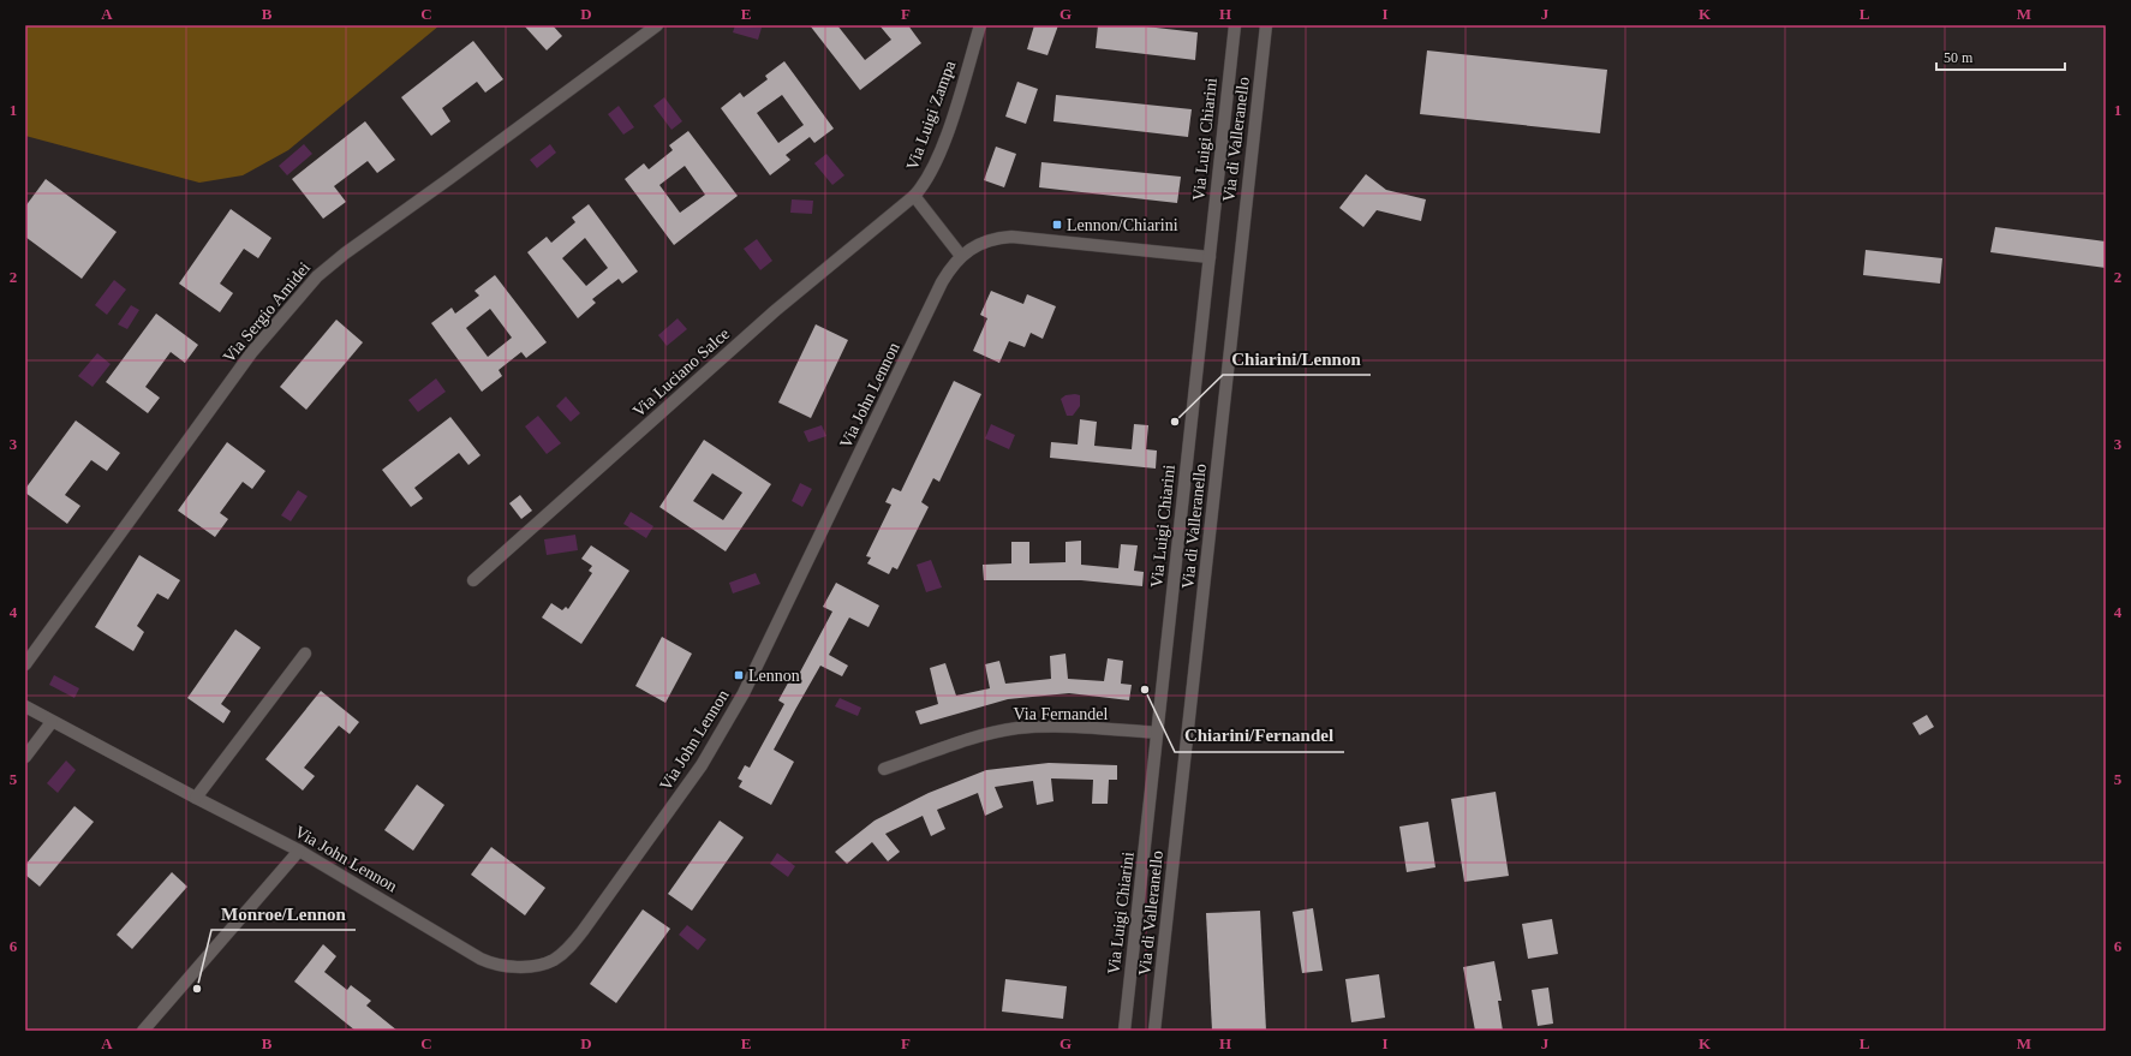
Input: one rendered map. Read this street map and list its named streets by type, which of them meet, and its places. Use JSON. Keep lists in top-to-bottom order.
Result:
{
  "streets": {
    "street": [
      "Via Luigi Zampa",
      "Via Luigi Chiarini",
      "Via di Valleranello",
      "Via Sergio Amidei",
      "Via Luciano Salce",
      "Via John Lennon",
      "Via Fernandel"
    ]
  },
  "crossings": [
    ["Via Luigi Zampa", "Via Luciano Salce"],
    ["Via Luigi Zampa", "Via John Lennon"],
    ["Via Luigi Chiarini", "Via John Lennon"],
    ["Via Luigi Chiarini", "Via Fernandel"]
  ],
  "places": {
    "transit": ["Lennon/Chiarini", "Lennon"],
    "other": ["Chiarini/Lennon", "Chiarini/Fernandel", "Monroe/Lennon"]
  },
  "scale_bar": "50 m",
  "grid": {
    "columns": [
      "A",
      "B",
      "C",
      "D",
      "E",
      "F",
      "G",
      "H",
      "I",
      "J",
      "K",
      "L",
      "M"
    ],
    "rows": [
      "1",
      "2",
      "3",
      "4",
      "5",
      "6"
    ]
  }
}
